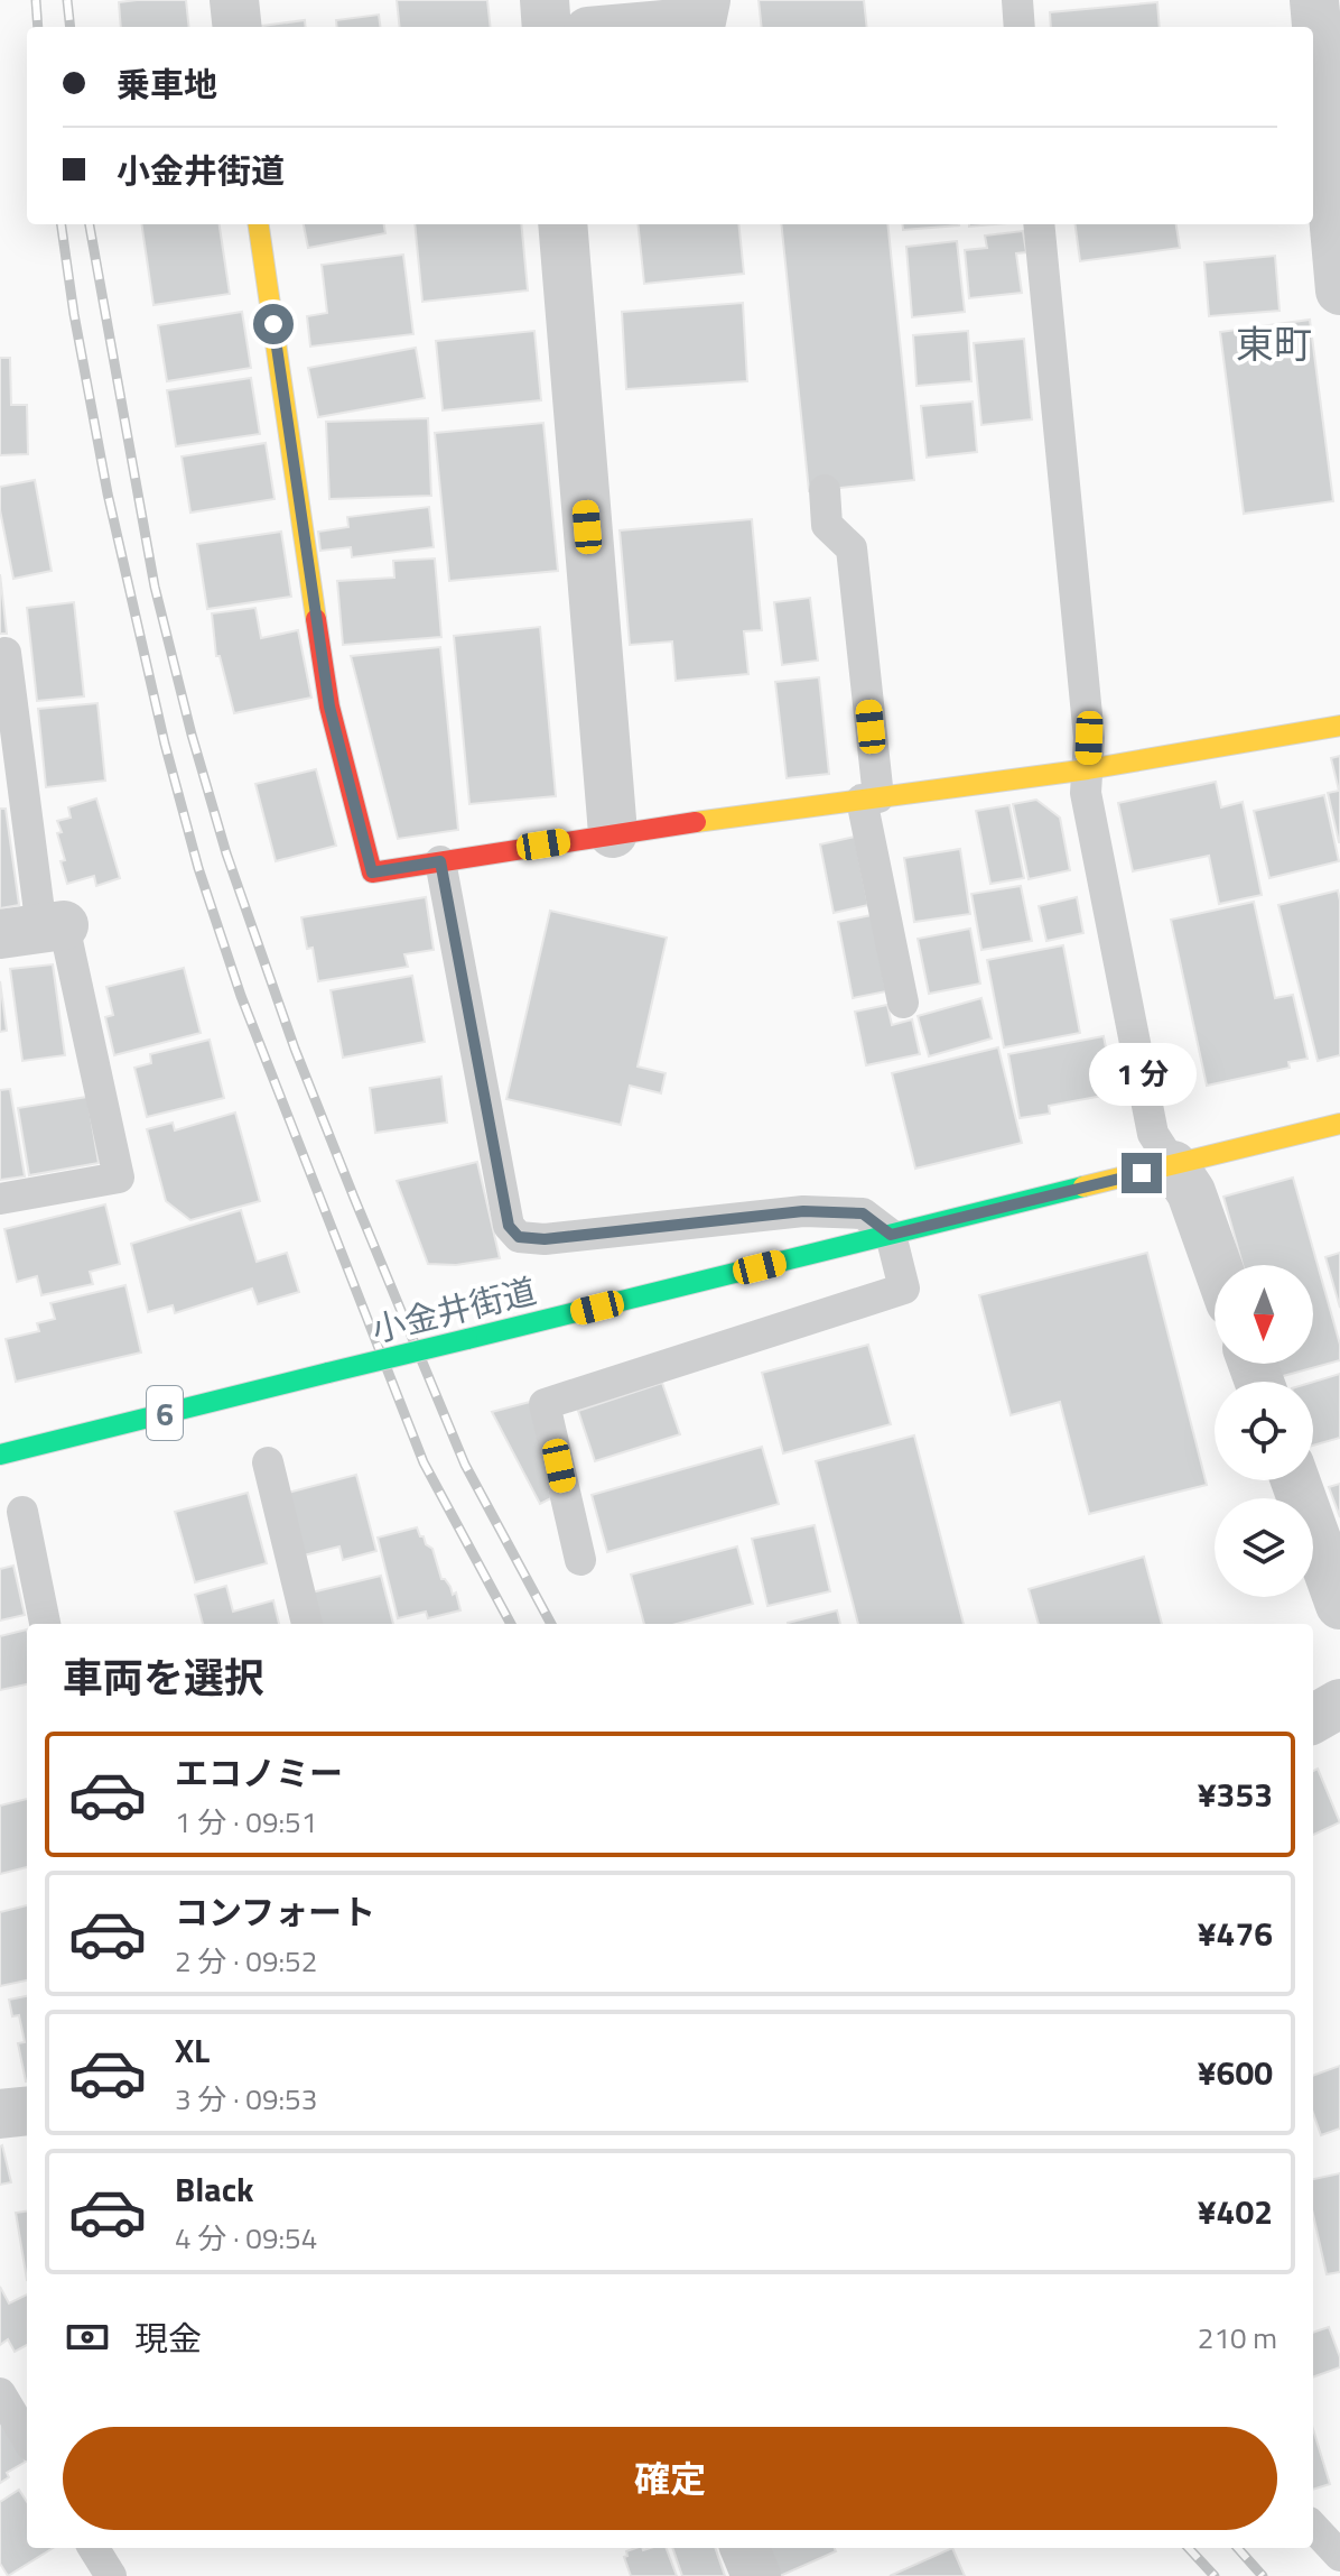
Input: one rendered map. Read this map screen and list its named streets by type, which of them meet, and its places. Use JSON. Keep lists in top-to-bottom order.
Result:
{
  "streets": {
    "street": ["小金井街道", "6"]
  },
  "districts": ["東町"],
  "north": "bottom",
  "page": {
    "banner": ["乗車地", "小金井街道"],
    "bubble": "1 分",
    "heading": "車両を選択",
    "list": [
      {
        "name": "エコノミー",
        "note": "1 分 · 09:51",
        "value": "¥353"
      },
      {
        "name": "コンフォート",
        "note": "2 分 · 09:52",
        "value": "¥476"
      },
      {
        "name": "XL",
        "note": "3 分 · 09:53",
        "value": "¥600"
      },
      {
        "name": "Black",
        "note": "4 分 · 09:54",
        "value": "¥402"
      }
    ],
    "pay": ["現金", "210 m"],
    "buttons": "確定"
  }
}
